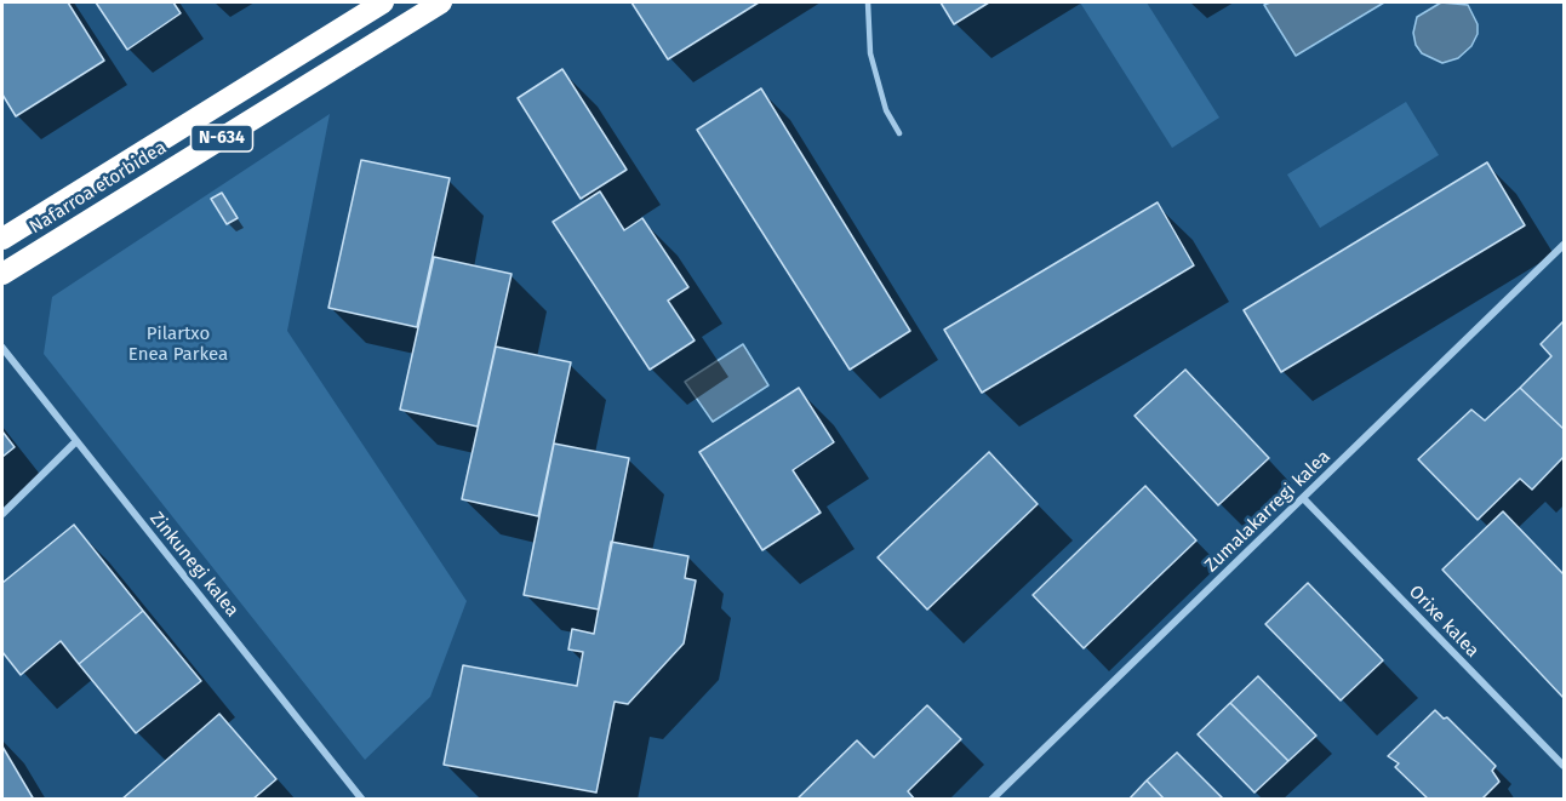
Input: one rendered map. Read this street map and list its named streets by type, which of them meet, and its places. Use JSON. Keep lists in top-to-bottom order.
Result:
{
  "streets": {
    "highway": ["N-634", "Nafarroa etorbidea"],
    "street": ["Zumalakarregi kalea", "Zinkunegi kalea", "Orixe kalea"]
  },
  "crossings": [
    ["Zumalakarregi kalea", "Orixe kalea"]
  ],
  "parks": ["Pilartxo Enea Parkea"]
}
